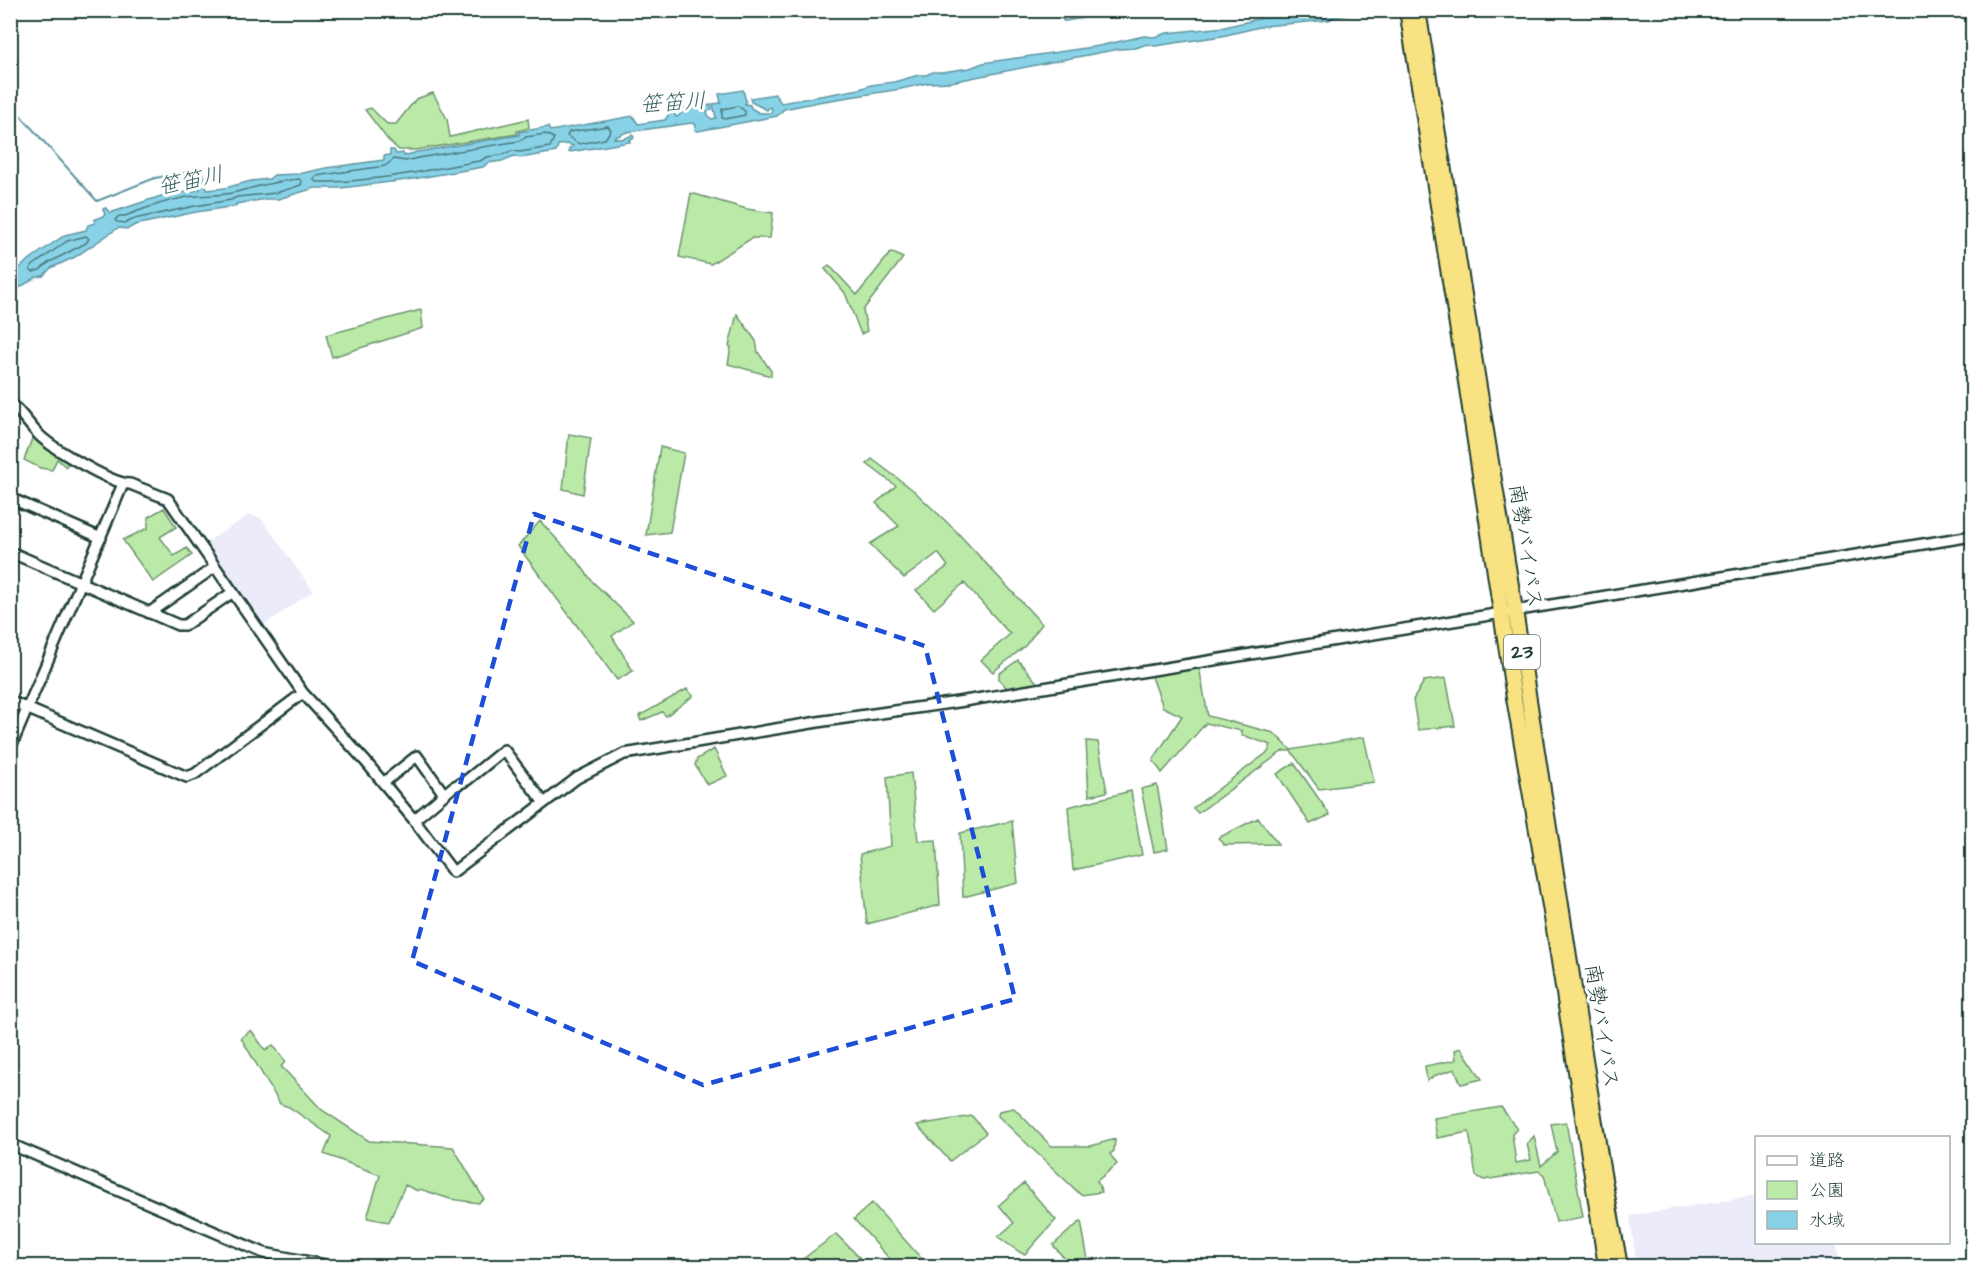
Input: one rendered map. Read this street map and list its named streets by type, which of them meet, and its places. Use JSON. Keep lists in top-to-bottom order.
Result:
{
  "streets": {
    "highway": ["南勢バイパス", "23"]
  },
  "water": ["笹笛川"],
  "legend": ["道路", "公園", "水域"]
}
